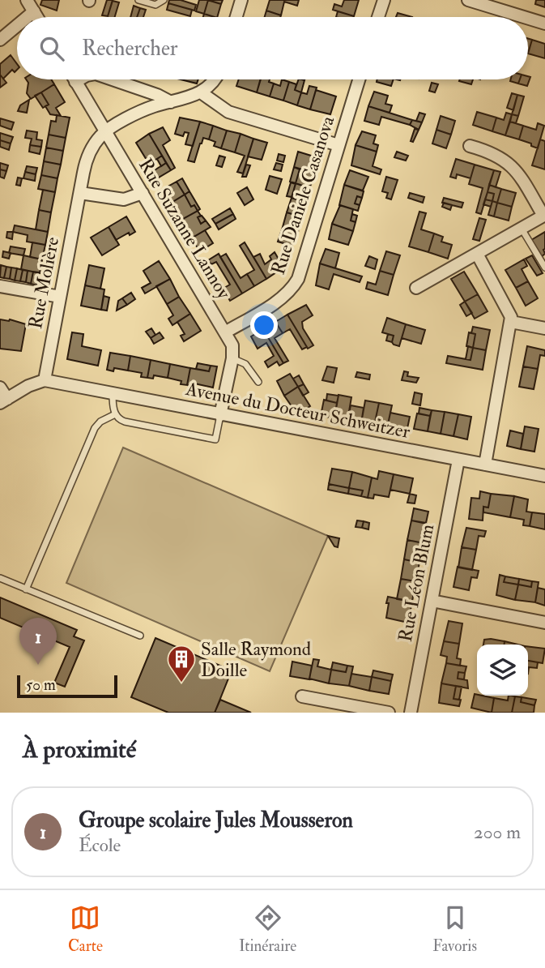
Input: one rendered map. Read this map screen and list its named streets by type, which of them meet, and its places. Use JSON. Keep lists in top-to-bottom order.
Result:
{
  "streets": {
    "street": [
      "Rue Daniele Casanova",
      "Rue Suzanne Lannoy",
      "Rue Molière",
      "Avenue du Docteur Schweitzer",
      "Rue Léon Blum"
    ]
  },
  "crossings": [
    ["Rue Daniele Casanova", "Rue Suzanne Lannoy"],
    ["Rue Suzanne Lannoy", "Rue Molière"],
    ["Rue Molière", "Avenue du Docteur Schweitzer"],
    ["Avenue du Docteur Schweitzer", "Rue Léon Blum"]
  ],
  "places": {
    "building": ["Salle Raymond Doille"]
  },
  "scale_bar": "50 m",
  "page": {
    "search": "Rechercher",
    "pins": "1",
    "scale": "50 m",
    "heading": "À proximité",
    "list": [
      {
        "mark": "1",
        "name": "Groupe scolaire Jules Mousseron",
        "note": "École",
        "value": "200 m"
      }
    ],
    "nav": ["Carte", "Itinéraire", "Favoris"]
  }
}
